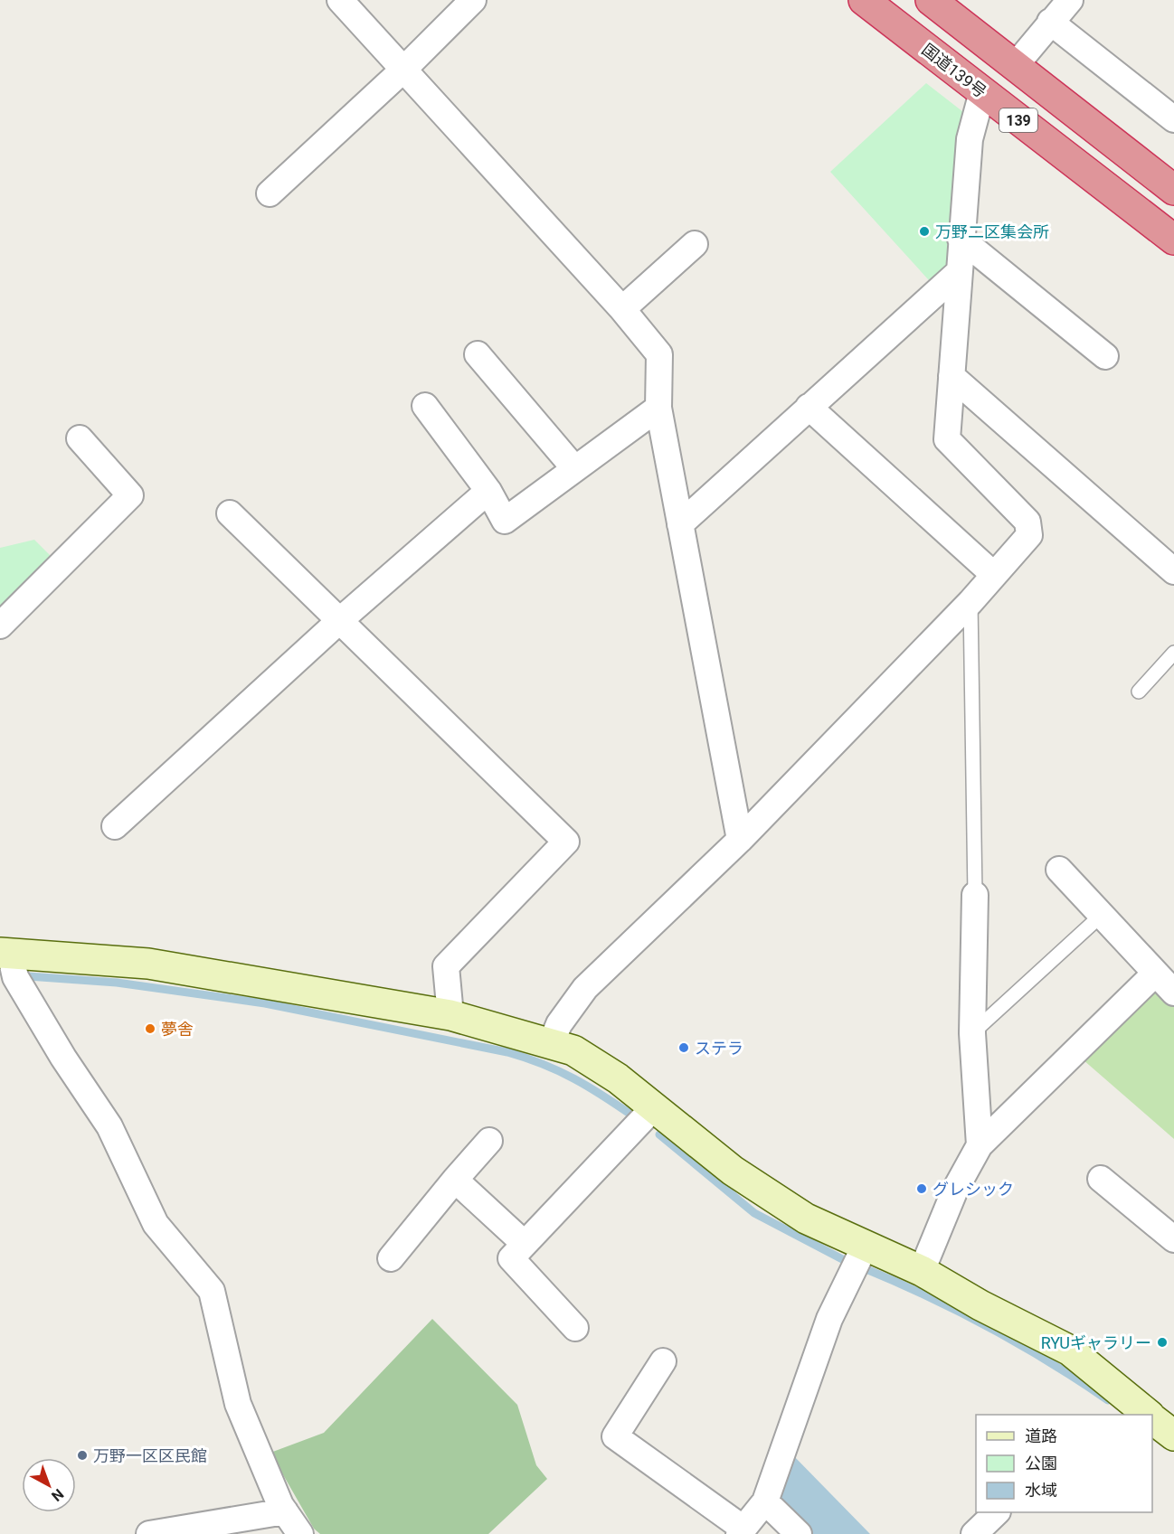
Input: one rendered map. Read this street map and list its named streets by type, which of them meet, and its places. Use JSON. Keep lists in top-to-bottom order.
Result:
{
  "streets": {
    "highway": ["国道139号", "139"]
  },
  "places": [
    "万野二区集会所",
    "夢舎",
    "ステラ",
    "グレシック",
    "RYUギャラリー",
    "万野一区区民館"
  ],
  "legend": ["道路", "公園", "水域"],
  "north": "bottom right"
}
